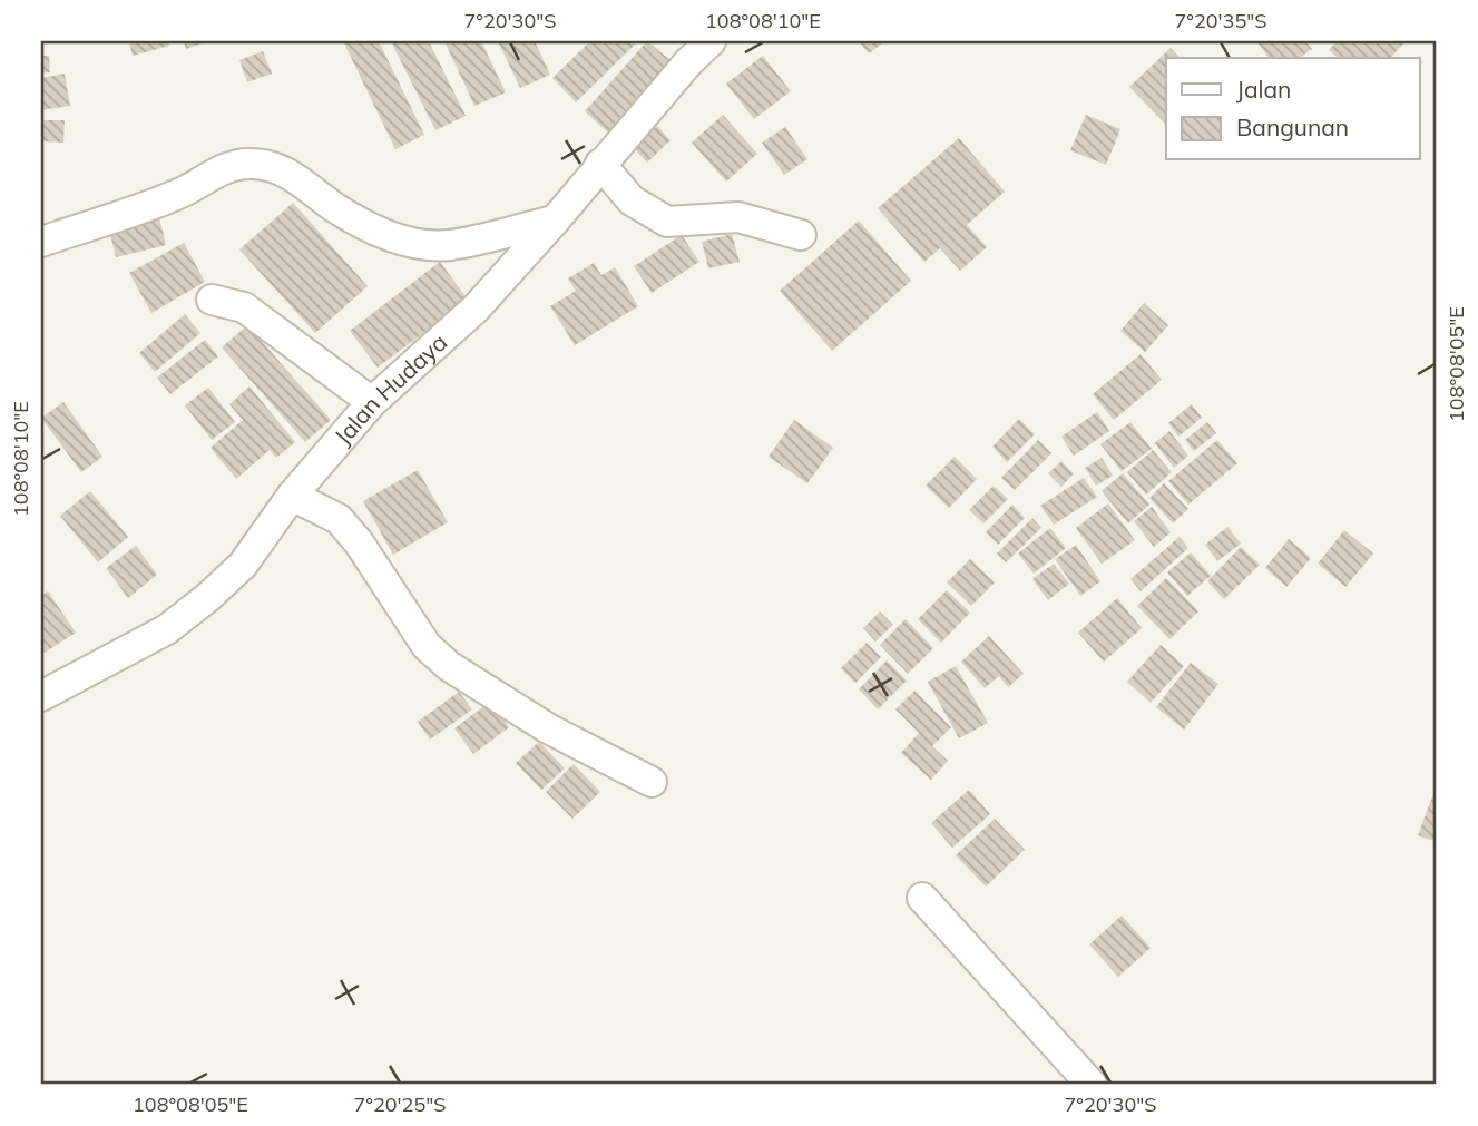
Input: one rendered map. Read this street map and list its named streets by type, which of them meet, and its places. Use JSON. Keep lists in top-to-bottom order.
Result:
{
  "streets": {
    "street": ["Jalan Hudaya"]
  },
  "legend": ["Jalan", "Bangunan"],
  "coordinates": [
    "7°20'30\"S",
    "108°08'10\"E",
    "7°20'35\"S",
    "108°08'05\"E",
    "7°20'25\"S"
  ]
}
